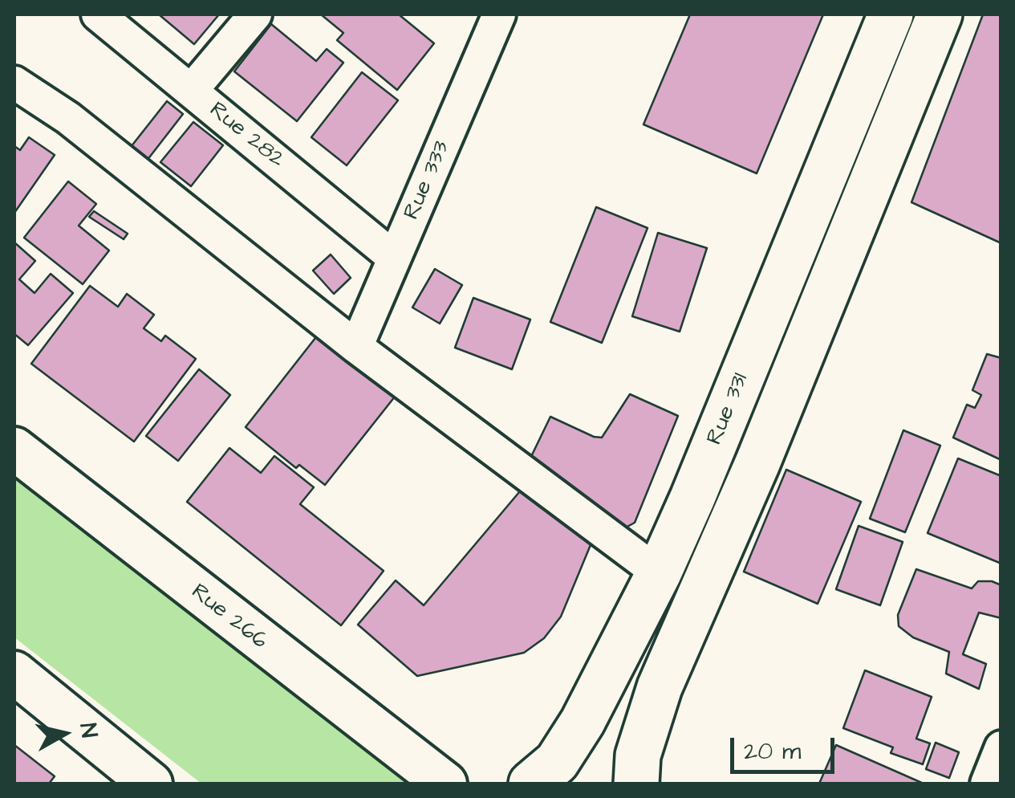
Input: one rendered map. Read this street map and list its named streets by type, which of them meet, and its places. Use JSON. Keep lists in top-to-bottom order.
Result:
{
  "streets": {
    "main road": ["Rue 331"],
    "street": ["Rue 282", "Rue 333", "Rue 266"]
  },
  "crossings": [
    ["Rue 282", "Rue 333"]
  ],
  "scale_bar": "20 m",
  "north": "right"
}
